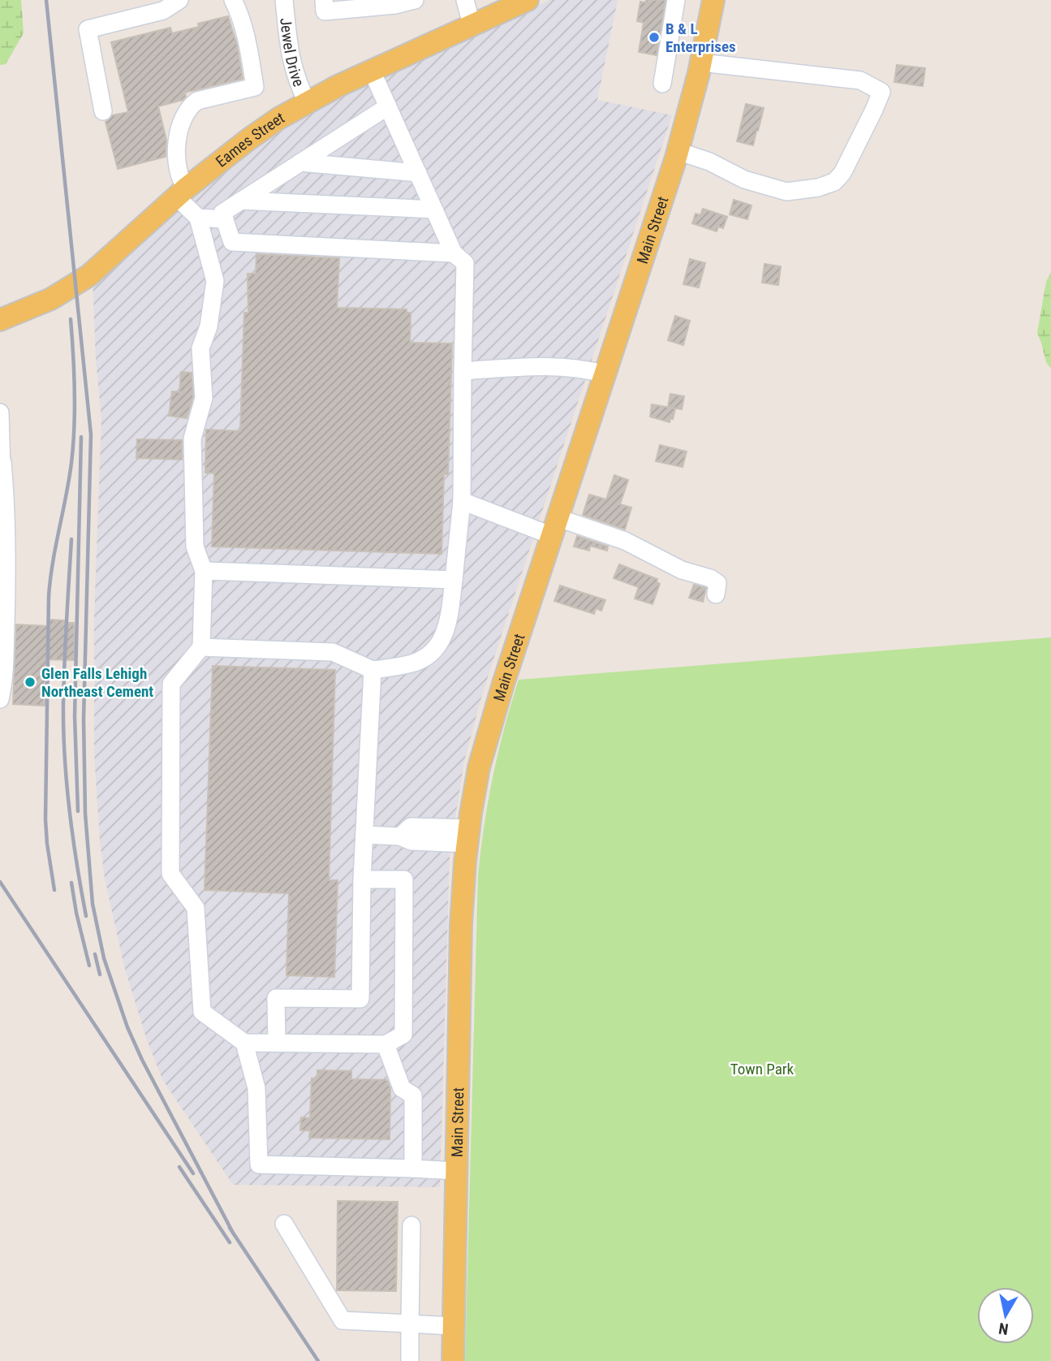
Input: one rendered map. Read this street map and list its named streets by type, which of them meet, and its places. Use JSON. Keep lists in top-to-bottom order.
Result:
{
  "streets": {
    "main road": ["Eames Street", "Main Street"],
    "street": ["Jewel Drive"]
  },
  "crossings": [
    ["Jewel Drive", "Eames Street"]
  ],
  "parks": ["Town Park"],
  "places": ["B & L Enterprises", "Glen Falls Lehigh Northeast Cement"],
  "north": "bottom"
}
